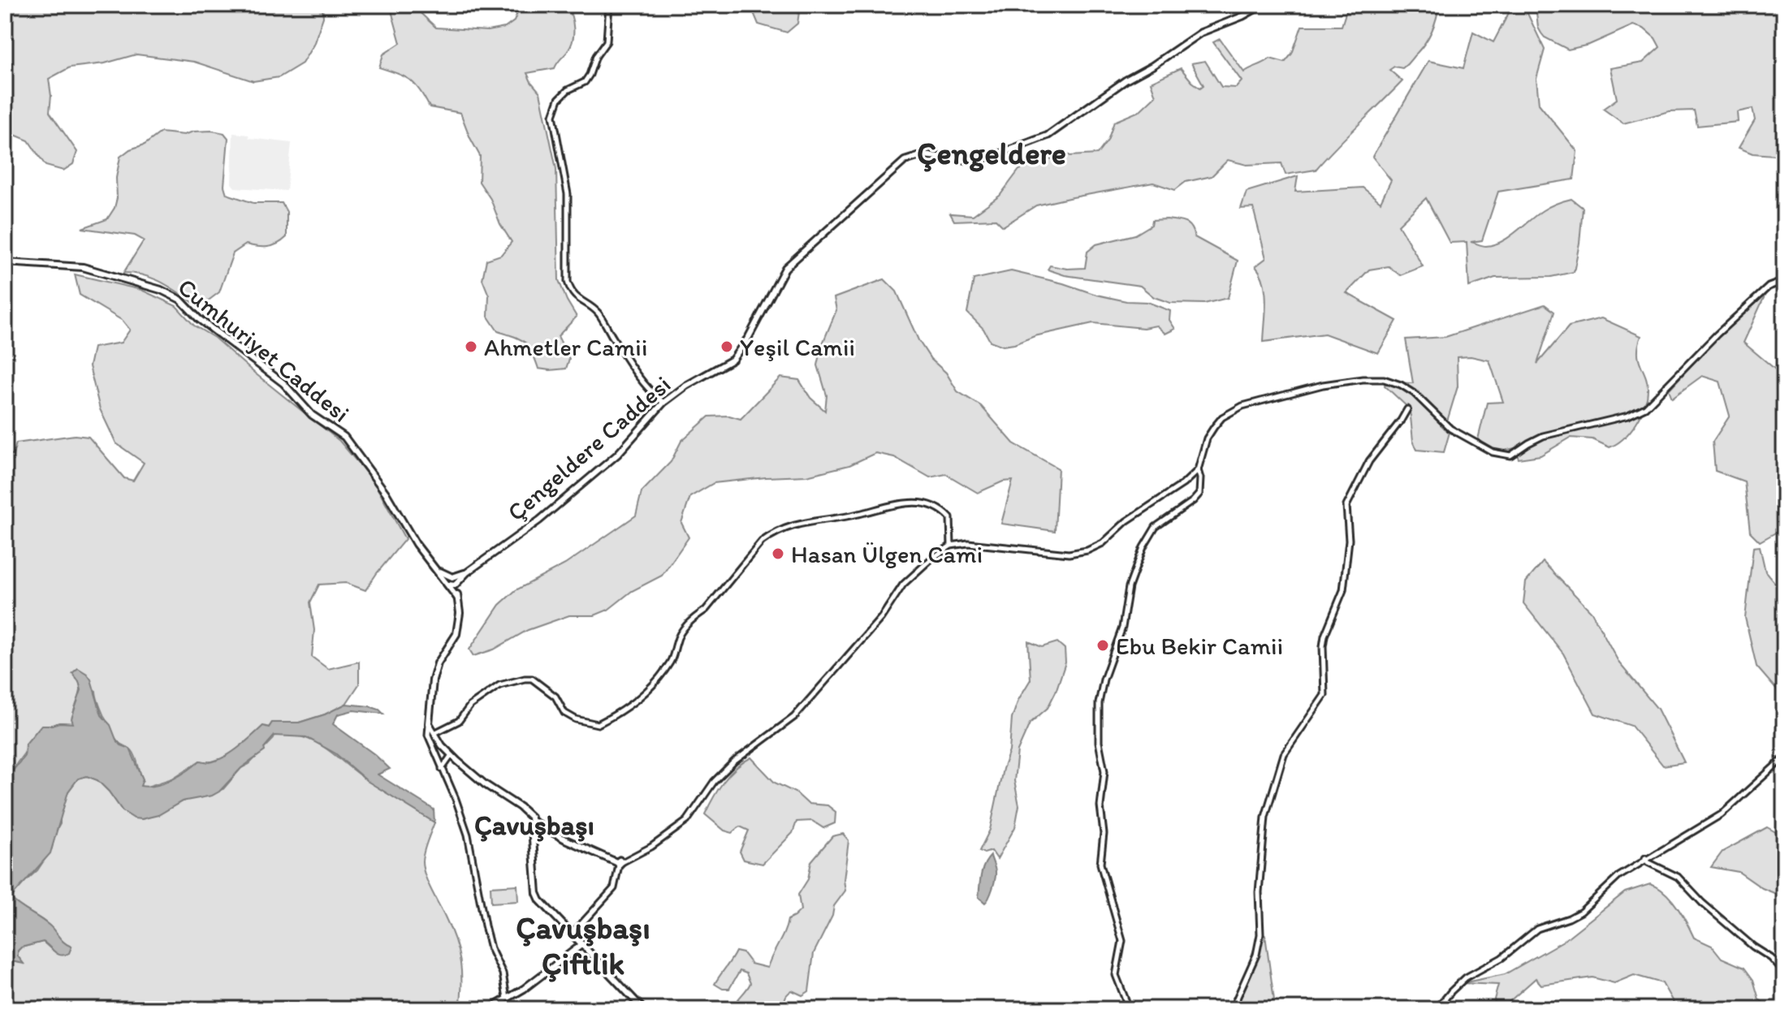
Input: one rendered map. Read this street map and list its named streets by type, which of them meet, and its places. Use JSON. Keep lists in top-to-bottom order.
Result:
{
  "streets": {
    "main road": ["Cumhuriyet Caddesi", "Çengeldere Caddesi"]
  },
  "districts": ["Çengeldere", "Çavuşbaşı", "Çavuşbaşı Çiftlik"],
  "places": [
    "Ahmetler Camii",
    "Yeşil Camii",
    "Hasan Ülgen Cami",
    "Ebu Bekir Camii"
  ]
}
